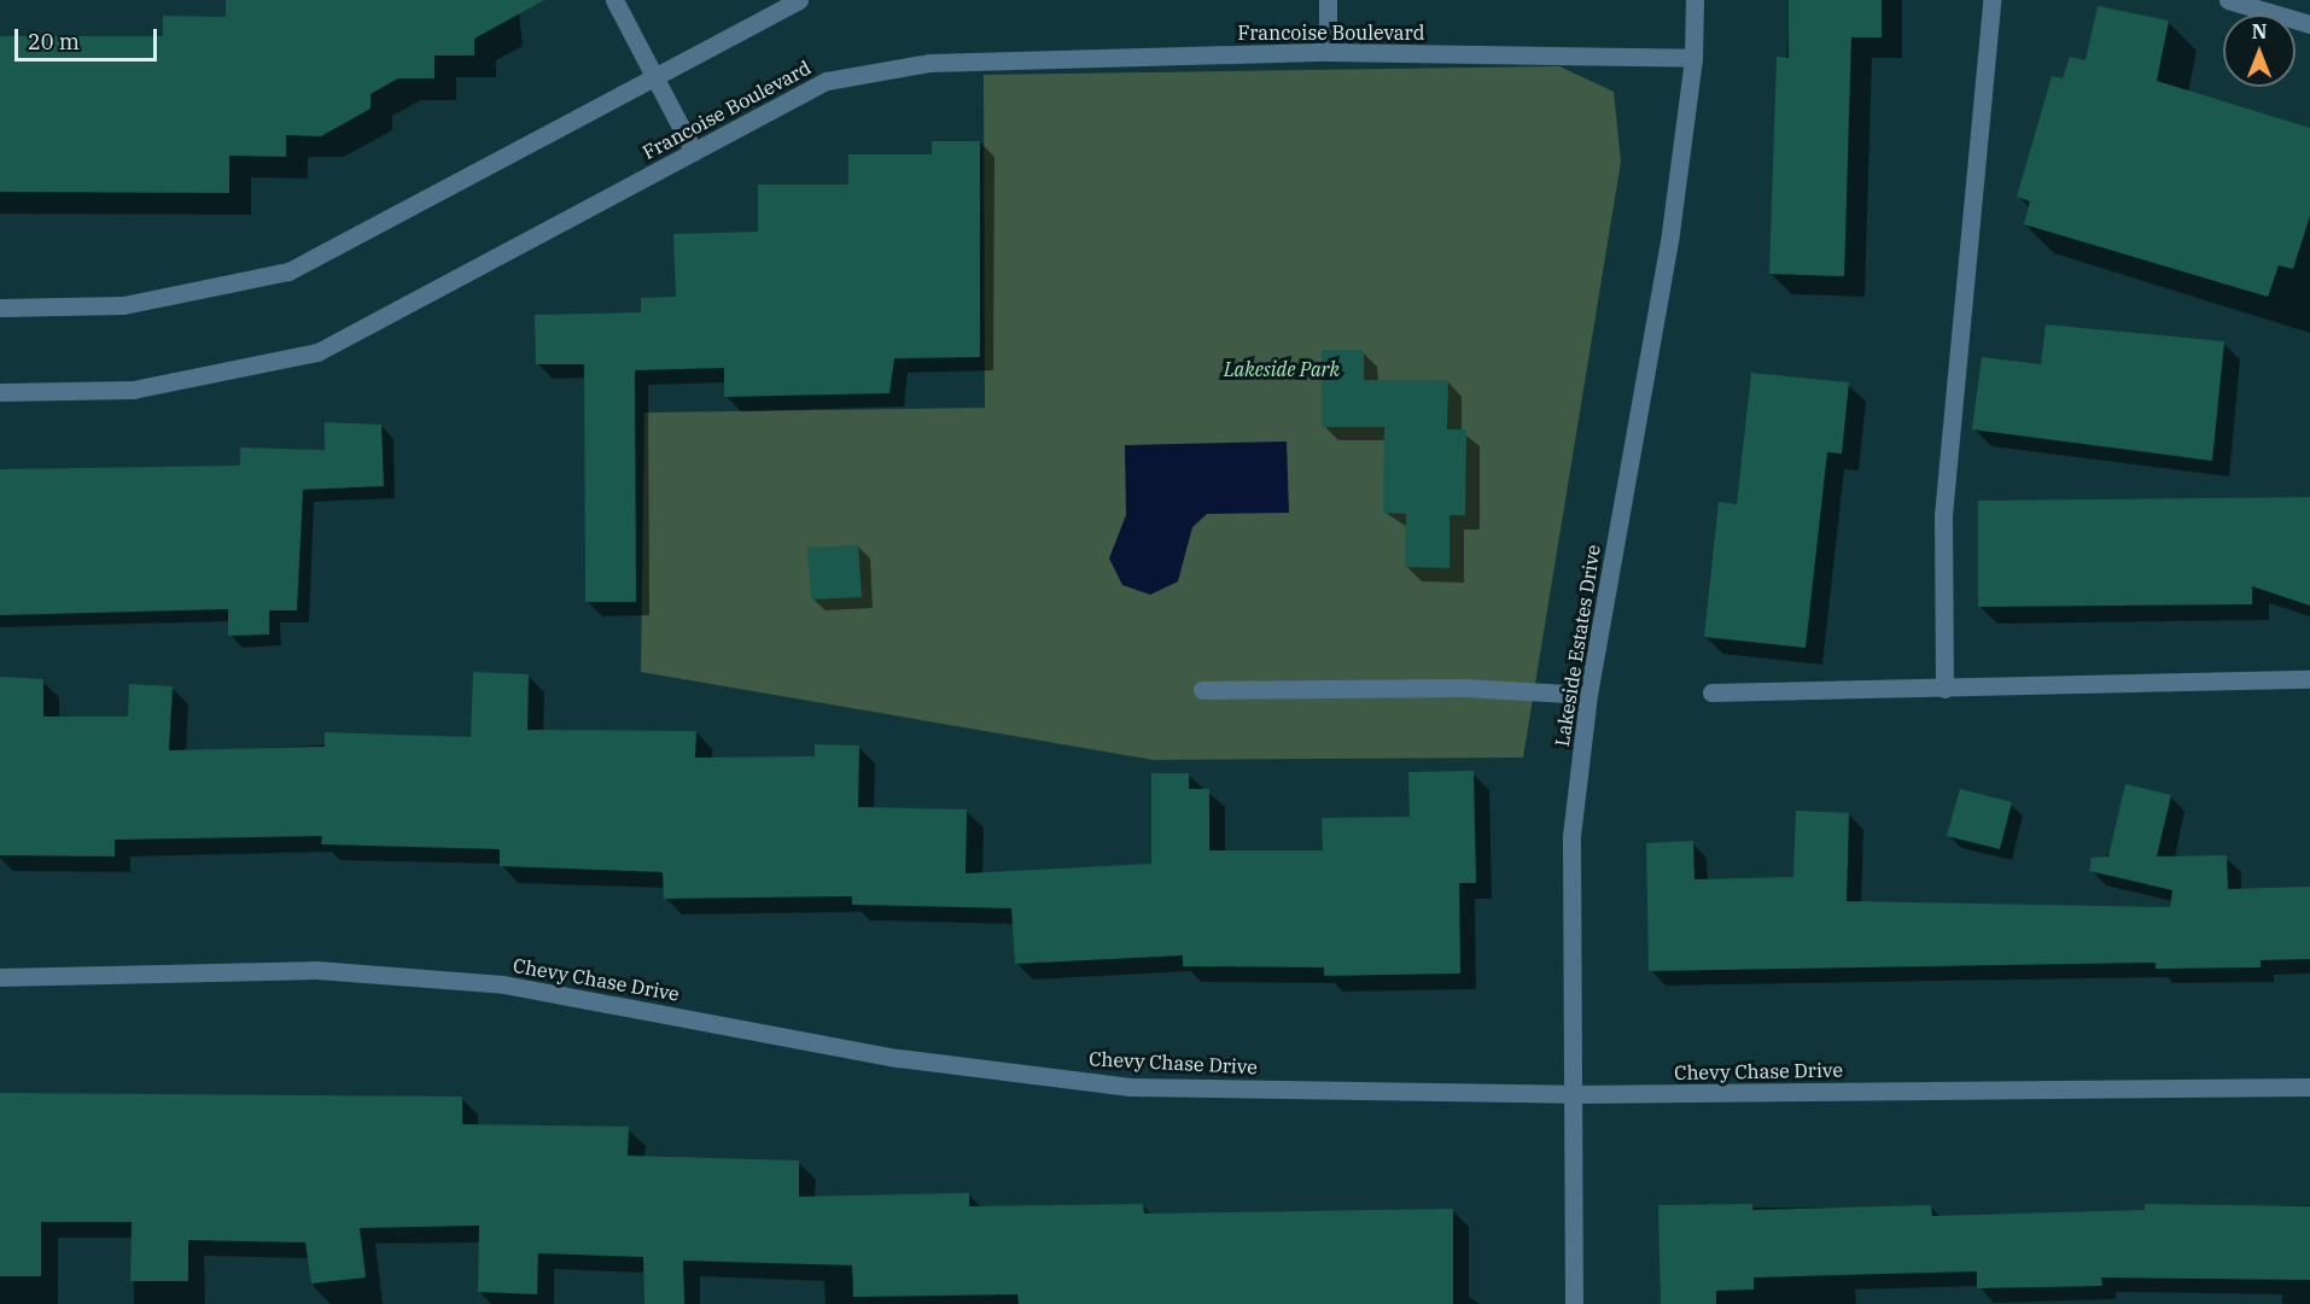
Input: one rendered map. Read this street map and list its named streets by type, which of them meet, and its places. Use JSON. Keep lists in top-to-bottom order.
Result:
{
  "streets": {
    "street": ["Francoise Boulevard", "Lakeside Estates Drive", "Chevy Chase Drive"]
  },
  "crossings": [
    ["Francoise Boulevard", "Lakeside Estates Drive"],
    ["Lakeside Estates Drive", "Chevy Chase Drive"]
  ],
  "parks": ["Lakeside Park"],
  "scale_bar": "20 m",
  "north": "top"
}
